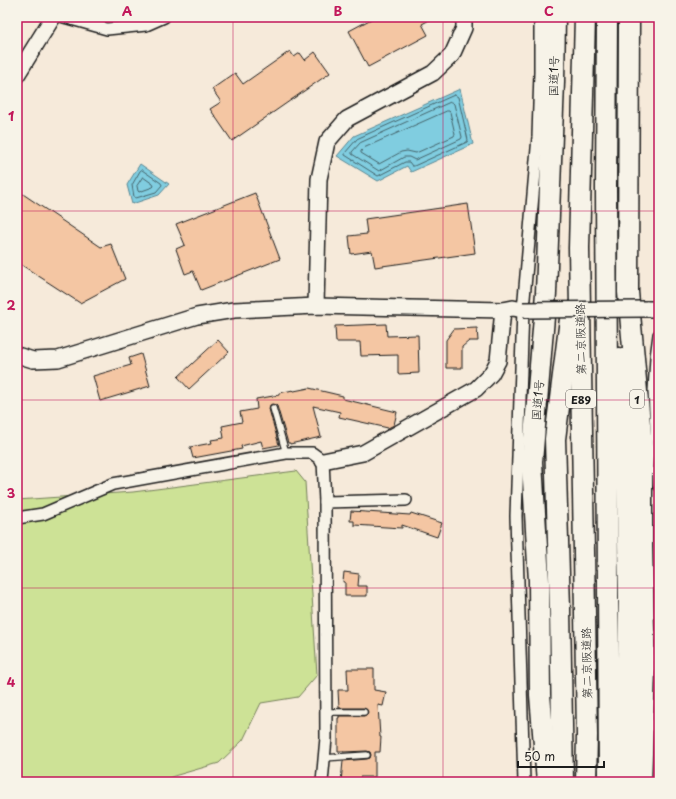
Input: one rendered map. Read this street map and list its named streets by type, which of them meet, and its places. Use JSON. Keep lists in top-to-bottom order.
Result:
{
  "streets": {
    "highway": [
      "国道1号",
      "第二京阪道路",
      "E89",
      "1"
    ]
  },
  "scale_bar": "50 m",
  "grid": {
    "columns": ["A", "B", "C"],
    "rows": [
      "1",
      "2",
      "3",
      "4"
    ]
  }
}
